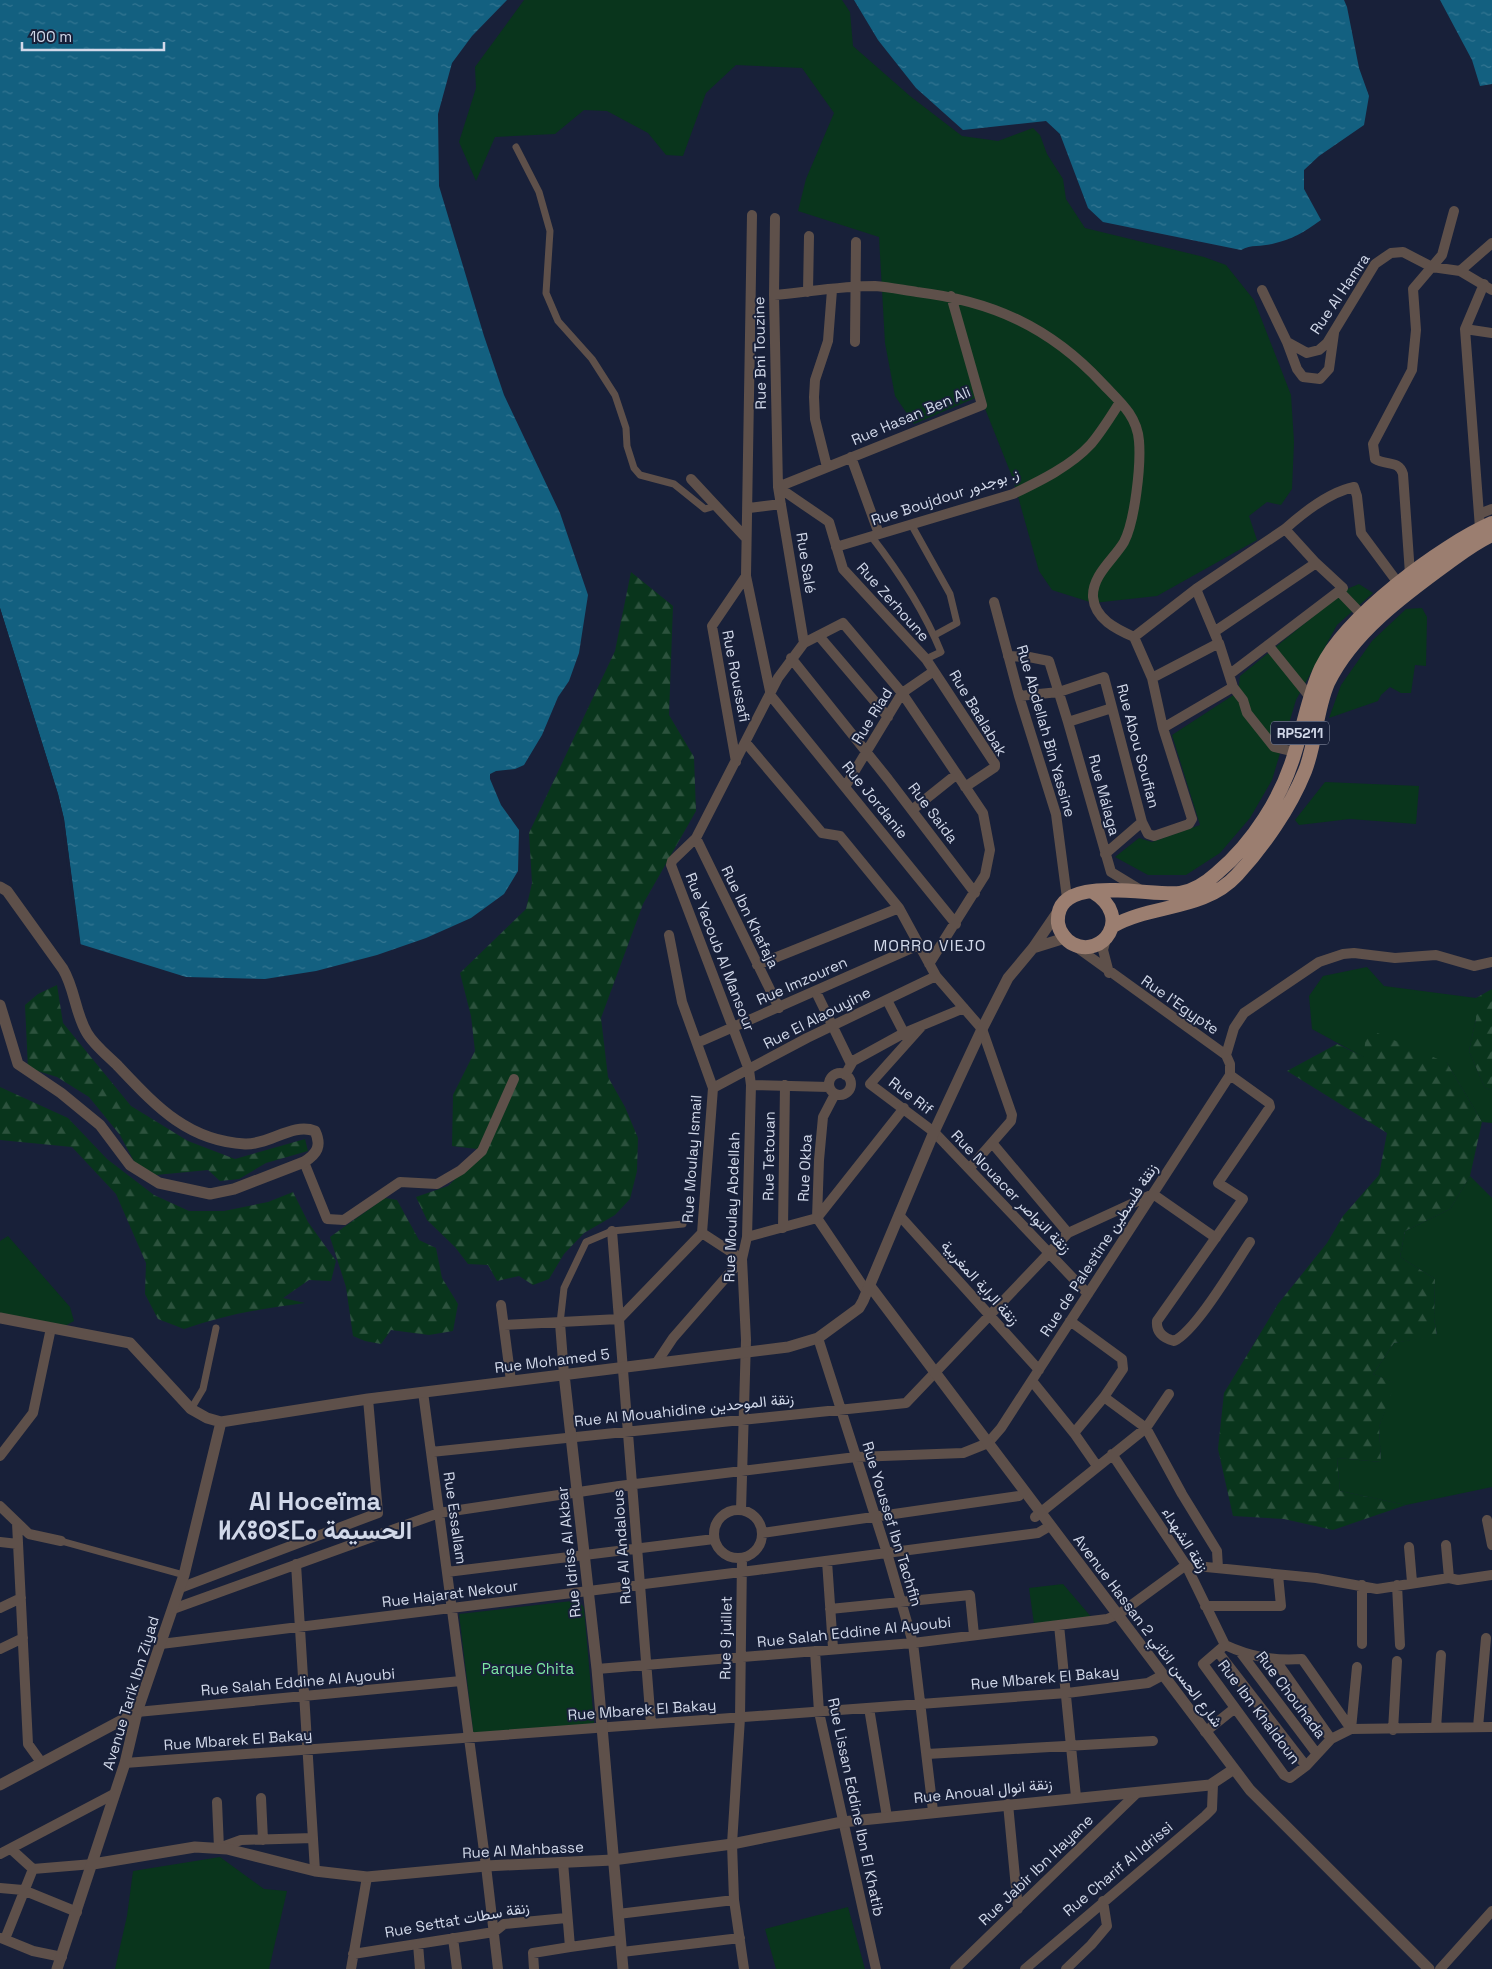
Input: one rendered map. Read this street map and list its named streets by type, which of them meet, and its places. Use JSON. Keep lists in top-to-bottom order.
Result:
{
  "streets": {
    "main road": ["RP5211"],
    "street": [
      "Rue Al Hamra",
      "Rue Bni Touzine",
      "Rue Hasan Ben Ali",
      "Rue Boujdour ز. بوجدور",
      "Rue Salé",
      "Rue Zerhoune",
      "Rue Roussafi",
      "Rue Baalabak",
      "Rue Riad",
      "Rue Abdellah Bin Yassine",
      "Rue Abou Soufian",
      "Rue Málaga",
      "Rue Jordanie",
      "Rue Saida",
      "Rue Ibn Khafaja",
      "Rue Yacoub Al Mansour",
      "Rue Imzouren",
      "Rue l'Egypte",
      "Rue El Alaouyine",
      "Rue Rif",
      "Rue Tetouan",
      "Rue Moulay Ismail",
      "Rue Okba",
      "Rue Nouacer زنقة النواصر",
      "Rue Moulay Abdellah",
      "Rue de Palestine زنقة فلسطين",
      "زنقة الراية المغربية",
      "Rue Mohamed 5",
      "Rue Al Mouahidine زنقة الموحدين",
      "Rue Essallam",
      "Rue Youssef Ibn Tachfin",
      "زنقة الشهداء",
      "Rue Al Andalous",
      "Rue Idriss Al Akbar",
      "Rue Hajarat Nekour",
      "Avenue Hassan 2 شارع الحسن الثاني",
      "Rue Salah Eddine Al Ayoubi",
      "Rue 9 juillet",
      "Rue Mbarek El Bakay",
      "Avenue Tarik Ibn Ziyad",
      "Rue Chouhada",
      "Rue Ibn Khaldoun",
      "Rue Anoual زنقة انوال",
      "Rue Lissan Eddine Ibn El Khatib",
      "Rue Al Mahbasse",
      "Rue Charif Al Idrissi",
      "Rue Jabir Ibn Hayane",
      "Rue Settat زنقة سطات"
    ]
  },
  "crossings": [
    ["Rue Bni Touzine", "Rue Hasan Ben Ali"],
    ["Rue Bni Touzine", "Rue Salé"],
    ["Rue Bni Touzine", "Rue Zerhoune"],
    ["Rue Hasan Ben Ali", "Rue Salé"],
    ["Rue Hasan Ben Ali", "Rue Zerhoune"],
    ["Rue Boujdour ز. بوجدور", "Rue Zerhoune"],
    ["Rue Salé", "Rue Zerhoune"],
    ["Rue Zerhoune", "Rue Baalabak"],
    ["Rue Zerhoune", "Rue Riad"],
    ["Rue Baalabak", "Rue Riad"],
    ["Rue Riad", "Rue Jordanie"],
    ["Rue Riad", "Rue Saida"],
    ["Rue Abdellah Bin Yassine", "RP5211"],
    ["Rue Abdellah Bin Yassine", "Rue Málaga"],
    ["Rue Abdellah Bin Yassine", "Rue l'Egypte"],
    ["Rue Abdellah Bin Yassine", "Rue Mohamed 5"],
    ["RP5211", "Rue Málaga"],
    ["RP5211", "Rue l'Egypte"],
    ["RP5211", "Rue Mohamed 5"],
    ["Rue Abou Soufian", "Rue Málaga"],
    ["Rue Ibn Khafaja", "Rue Yacoub Al Mansour"],
    ["Rue Ibn Khafaja", "Rue Imzouren"],
    ["Rue Yacoub Al Mansour", "Rue Imzouren"],
    ["Rue Yacoub Al Mansour", "Rue El Alaouyine"],
    ["Rue Yacoub Al Mansour", "Rue Moulay Abdellah"],
    ["Rue l'Egypte", "Rue de Palestine زنقة فلسطين"],
    ["Rue l'Egypte", "Rue Mohamed 5"],
    ["Rue El Alaouyine", "Rue Moulay Ismail"],
    ["Rue Rif", "Rue Nouacer زنقة النواصر"],
    ["Rue Rif", "Rue Mohamed 5"],
    ["Rue Okba", "Rue Mohamed 5"],
    ["Rue Okba", "Avenue Hassan 2 شارع الحسن الثاني"],
    ["Rue Nouacer زنقة النواصر", "Rue de Palestine زنقة فلسطين"],
    ["Rue Nouacer زنقة النواصر", "Rue Mohamed 5"],
    ["Rue Nouacer زنقة النواصر", "Rue Al Mouahidine زنقة الموحدين"],
    ["Rue Moulay Abdellah", "Rue Mohamed 5"],
    ["Rue Moulay Abdellah", "Rue Al Mouahidine زنقة الموحدين"],
    ["Rue Moulay Abdellah", "Rue 9 juillet"],
    ["Rue de Palestine زنقة فلسطين", "زنقة الراية المغربية"],
    ["Rue de Palestine زنقة فلسطين", "Avenue Hassan 2 شارع الحسن الثاني"],
    ["زنقة الراية المغربية", "Rue Mohamed 5"],
    ["زنقة الراية المغربية", "Rue Al Mouahidine زنقة الموحدين"],
    ["Rue Mohamed 5", "Rue Essallam"],
    ["Rue Mohamed 5", "Rue Youssef Ibn Tachfin"],
    ["Rue Mohamed 5", "Rue Al Andalous"],
    ["Rue Mohamed 5", "Rue Idriss Al Akbar"],
    ["Rue Mohamed 5", "Avenue Hassan 2 شارع الحسن الثاني"],
    ["Rue Mohamed 5", "Avenue Tarik Ibn Ziyad"],
    ["Rue Al Mouahidine زنقة الموحدين", "Rue Essallam"],
    ["Rue Al Mouahidine زنقة الموحدين", "Rue Youssef Ibn Tachfin"],
    ["Rue Al Mouahidine زنقة الموحدين", "Rue Al Andalous"],
    ["Rue Al Mouahidine زنقة الموحدين", "Rue Idriss Al Akbar"],
    ["Rue Al Mouahidine زنقة الموحدين", "Avenue Hassan 2 شارع الحسن الثاني"],
    ["Rue Essallam", "Rue Hajarat Nekour"],
    ["Rue Essallam", "Rue Salah Eddine Al Ayoubi"],
    ["Rue Essallam", "Rue Mbarek El Bakay"],
    ["Rue Essallam", "Rue Al Mahbasse"],
    ["Rue Essallam", "Rue Settat زنقة سطات"],
    ["Rue Youssef Ibn Tachfin", "Rue Hajarat Nekour"],
    ["Rue Youssef Ibn Tachfin", "Rue Salah Eddine Al Ayoubi"],
    ["Rue Youssef Ibn Tachfin", "Rue Mbarek El Bakay"],
    ["Rue Youssef Ibn Tachfin", "Rue Anoual زنقة انوال"],
    ["زنقة الشهداء", "Rue Ibn Khaldoun"],
    ["Rue Al Andalous", "Rue Hajarat Nekour"],
    ["Rue Al Andalous", "Rue Salah Eddine Al Ayoubi"],
    ["Rue Al Andalous", "Rue Mbarek El Bakay"],
    ["Rue Idriss Al Akbar", "Rue Hajarat Nekour"],
    ["Rue Idriss Al Akbar", "Rue Salah Eddine Al Ayoubi"],
    ["Rue Idriss Al Akbar", "Rue Mbarek El Bakay"],
    ["Rue Idriss Al Akbar", "Rue Al Mahbasse"],
    ["Rue Hajarat Nekour", "Avenue Hassan 2 شارع الحسن الثاني"],
    ["Rue Hajarat Nekour", "Rue 9 juillet"],
    ["Rue Hajarat Nekour", "Avenue Tarik Ibn Ziyad"],
    ["Avenue Hassan 2 شارع الحسن الثاني", "Rue Salah Eddine Al Ayoubi"],
    ["Avenue Hassan 2 شارع الحسن الثاني", "Rue Mbarek El Bakay"],
    ["Rue Salah Eddine Al Ayoubi", "Rue 9 juillet"],
    ["Rue Salah Eddine Al Ayoubi", "Avenue Tarik Ibn Ziyad"],
    ["Rue Salah Eddine Al Ayoubi", "Rue Lissan Eddine Ibn El Khatib"],
    ["Rue 9 juillet", "Rue Mbarek El Bakay"],
    ["Rue 9 juillet", "Rue Anoual زنقة انوال"],
    ["Rue 9 juillet", "Rue Al Mahbasse"],
    ["Rue Mbarek El Bakay", "Avenue Tarik Ibn Ziyad"],
    ["Rue Mbarek El Bakay", "Rue Lissan Eddine Ibn El Khatib"],
    ["Avenue Tarik Ibn Ziyad", "Rue Al Mahbasse"],
    ["Rue Anoual زنقة انوال", "Rue Lissan Eddine Ibn El Khatib"],
    ["Rue Anoual زنقة انوال", "Rue Al Mahbasse"],
    ["Rue Anoual زنقة انوال", "Rue Charif Al Idrissi"],
    ["Rue Anoual زنقة انوال", "Rue Jabir Ibn Hayane"]
  ],
  "districts": ["MORRO VIEJO", "Al Hoceïma ⵍⵃⵓⵙⵉⵎⴰ الحسيمة"],
  "parks": ["Parque Chita"],
  "scale_bar": "100 m"
}
